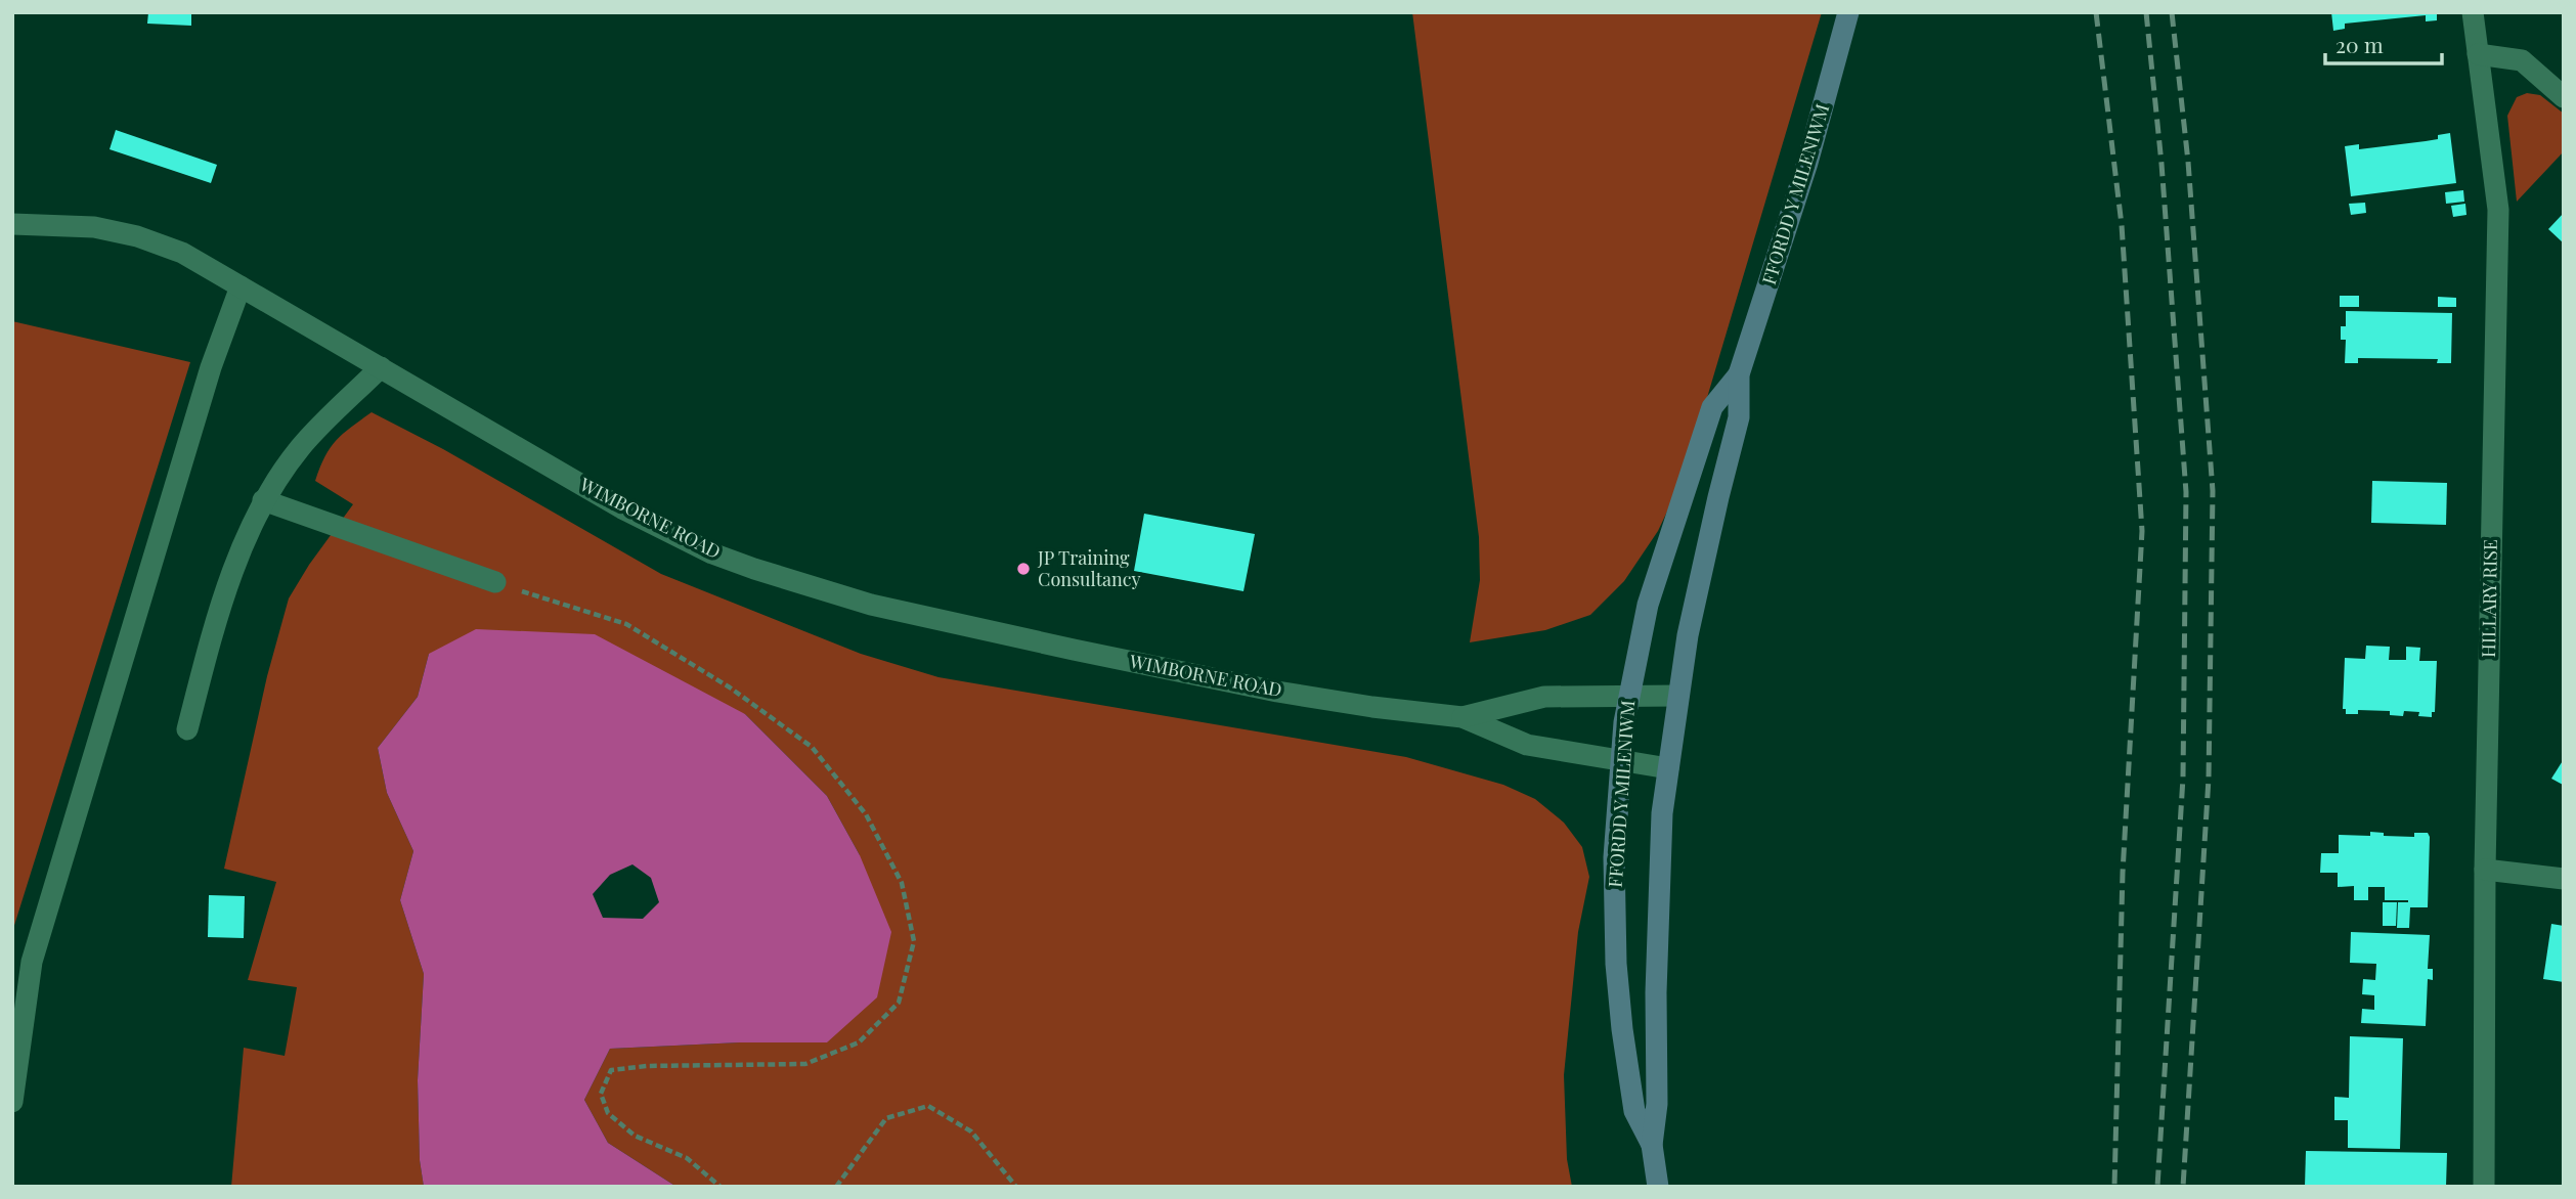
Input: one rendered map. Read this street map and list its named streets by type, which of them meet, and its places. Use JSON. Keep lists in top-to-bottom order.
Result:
{
  "streets": {
    "street": ["FFORDD Y MILENIWM", "WIMBORNE ROAD", "HILLARY RISE"]
  },
  "crossings": [
    ["FFORDD Y MILENIWM", "WIMBORNE ROAD"]
  ],
  "places": ["JP Training Consultancy"],
  "scale_bar": "20 m"
}
